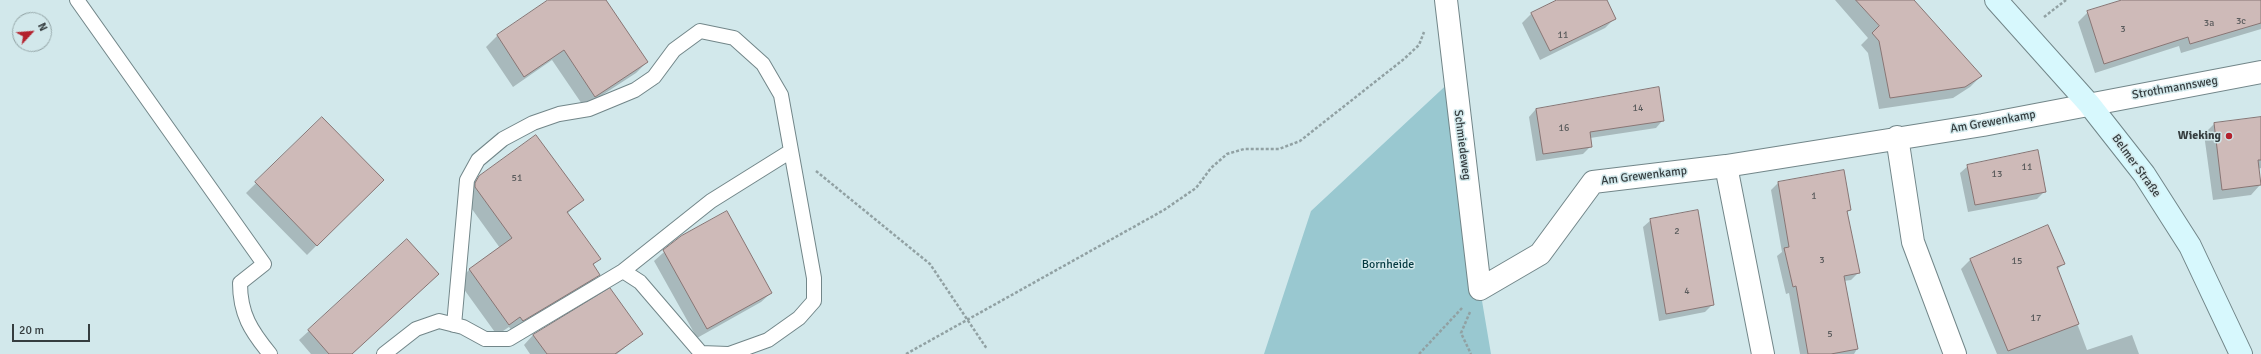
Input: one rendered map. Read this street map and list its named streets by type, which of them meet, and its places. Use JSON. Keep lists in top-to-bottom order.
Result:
{
  "streets": {
    "street": [
      "Strothmannsweg",
      "Am Grewenkamp",
      "Schmiedeweg",
      "Belmer Straße"
    ]
  },
  "crossings": [
    ["Strothmannsweg", "Am Grewenkamp"],
    ["Strothmannsweg", "Belmer Straße"],
    ["Am Grewenkamp", "Schmiedeweg"],
    ["Am Grewenkamp", "Belmer Straße"]
  ],
  "parks": ["Bornheide"],
  "places": ["Wieking"],
  "house_numbers": [
    "3c",
    "3a",
    "3",
    "11",
    "14",
    "16",
    "11",
    "13",
    "51",
    "1",
    "2",
    "3",
    "15",
    "4",
    "17",
    "5"
  ],
  "scale_bar": "20 m",
  "north": "top right"
}
